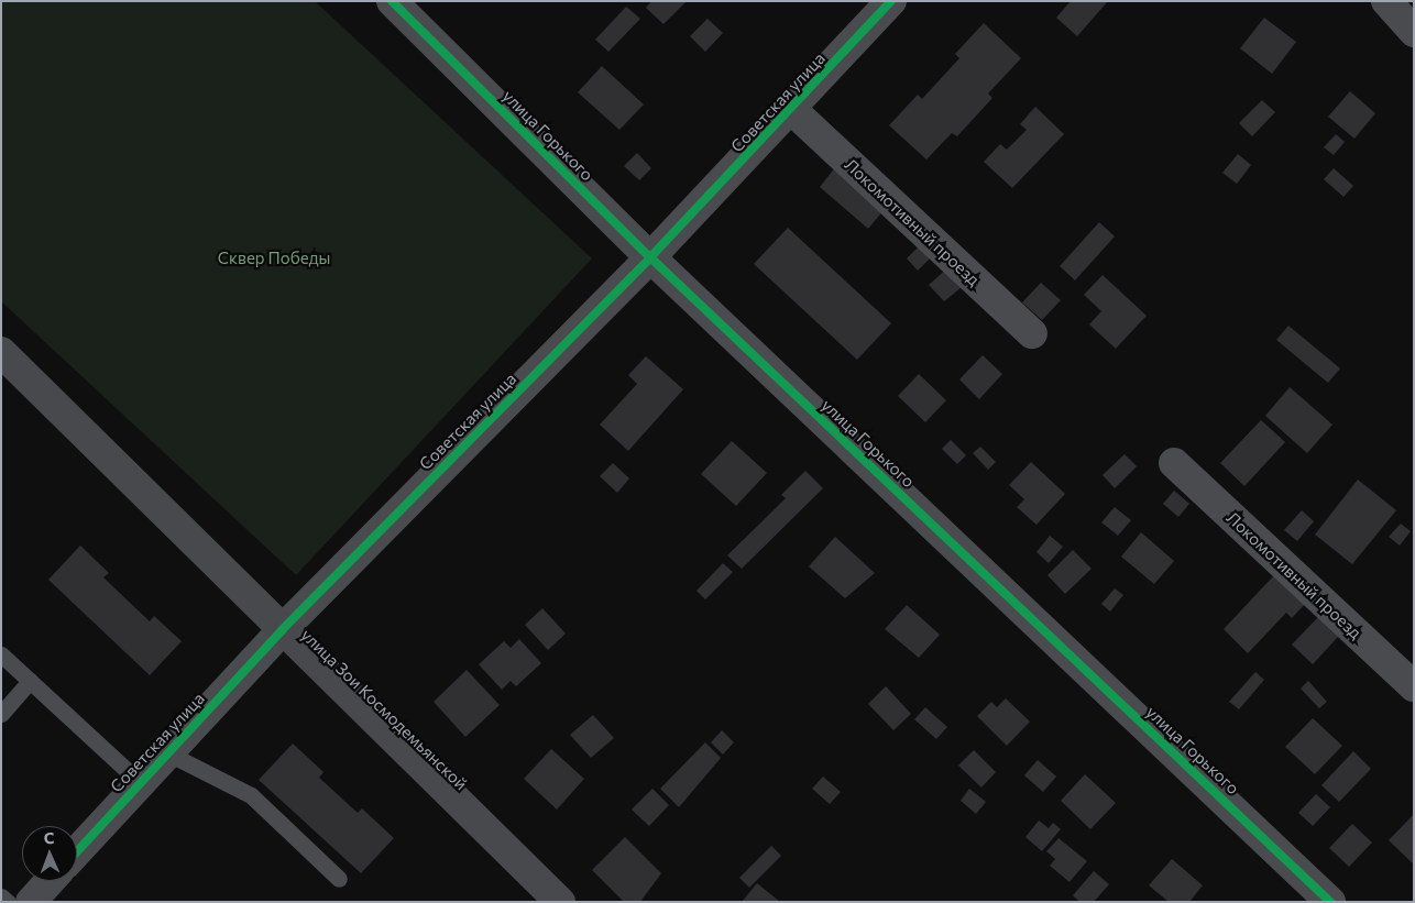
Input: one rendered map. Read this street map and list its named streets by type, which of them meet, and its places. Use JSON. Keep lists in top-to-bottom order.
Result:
{
  "streets": {
    "street": [
      "Советская улица",
      "улица Горького",
      "Локомотивный проезд",
      "улица Зои Космодемьянской"
    ]
  },
  "crossings": [
    ["Советская улица", "улица Горького"],
    ["Советская улица", "Локомотивный проезд"],
    ["Советская улица", "улица Зои Космодемьянской"]
  ],
  "parks": ["Сквер Победы"],
  "north": "top"
}
